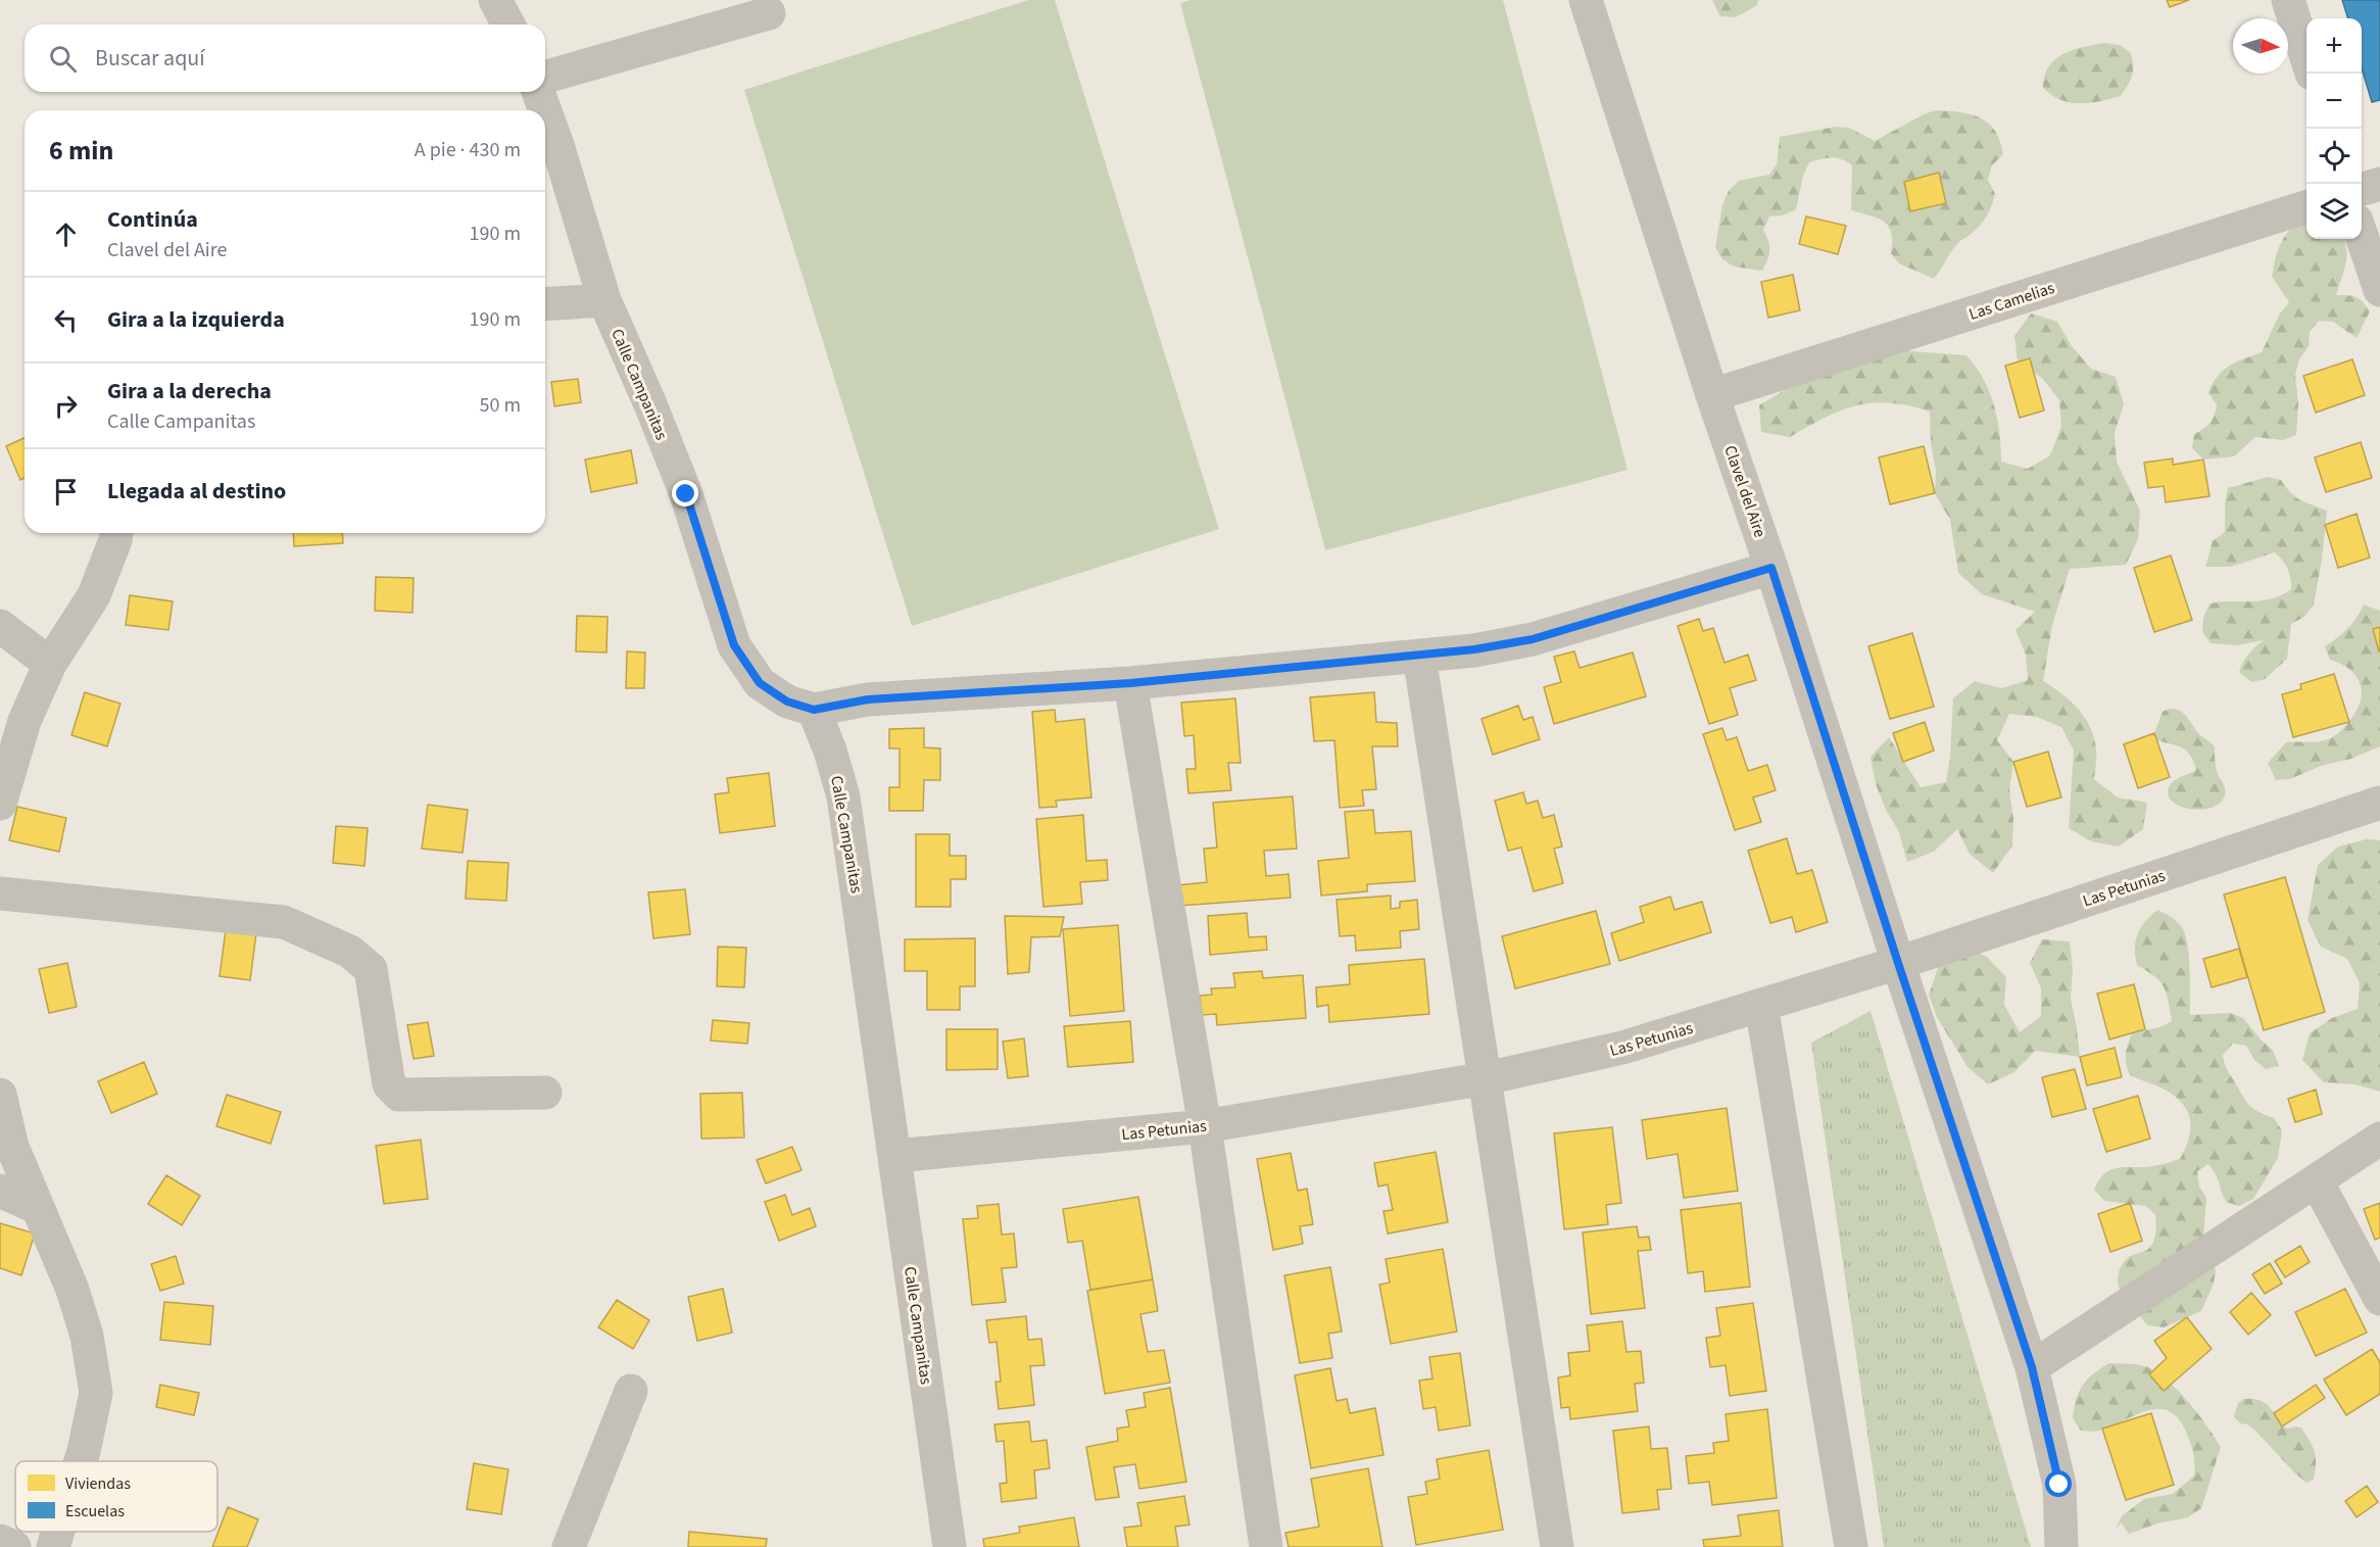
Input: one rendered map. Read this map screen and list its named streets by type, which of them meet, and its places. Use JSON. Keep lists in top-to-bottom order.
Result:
{
  "streets": {
    "street": [
      "Las Camelias",
      "Calle Campanitas",
      "Clavel del Aire",
      "Las Petunias"
    ]
  },
  "crossings": [
    ["Las Camelias", "Clavel del Aire"],
    ["Calle Campanitas", "Las Petunias"],
    ["Clavel del Aire", "Las Petunias"]
  ],
  "legend": ["Viviendas", "Escuelas"],
  "north": "right",
  "page": {
    "map_buttons": ["+", "−"],
    "search": "Buscar aquí",
    "heading": ["6 min", "A pie · 430 m"],
    "list": [
      ["Continúa", "Clavel del Aire", "190 m"],
      ["Gira a la izquierda", "190 m"],
      ["Gira a la derecha", "Calle Campanitas", "50 m"],
      "Llegada al destino"
    ]
  }
}
